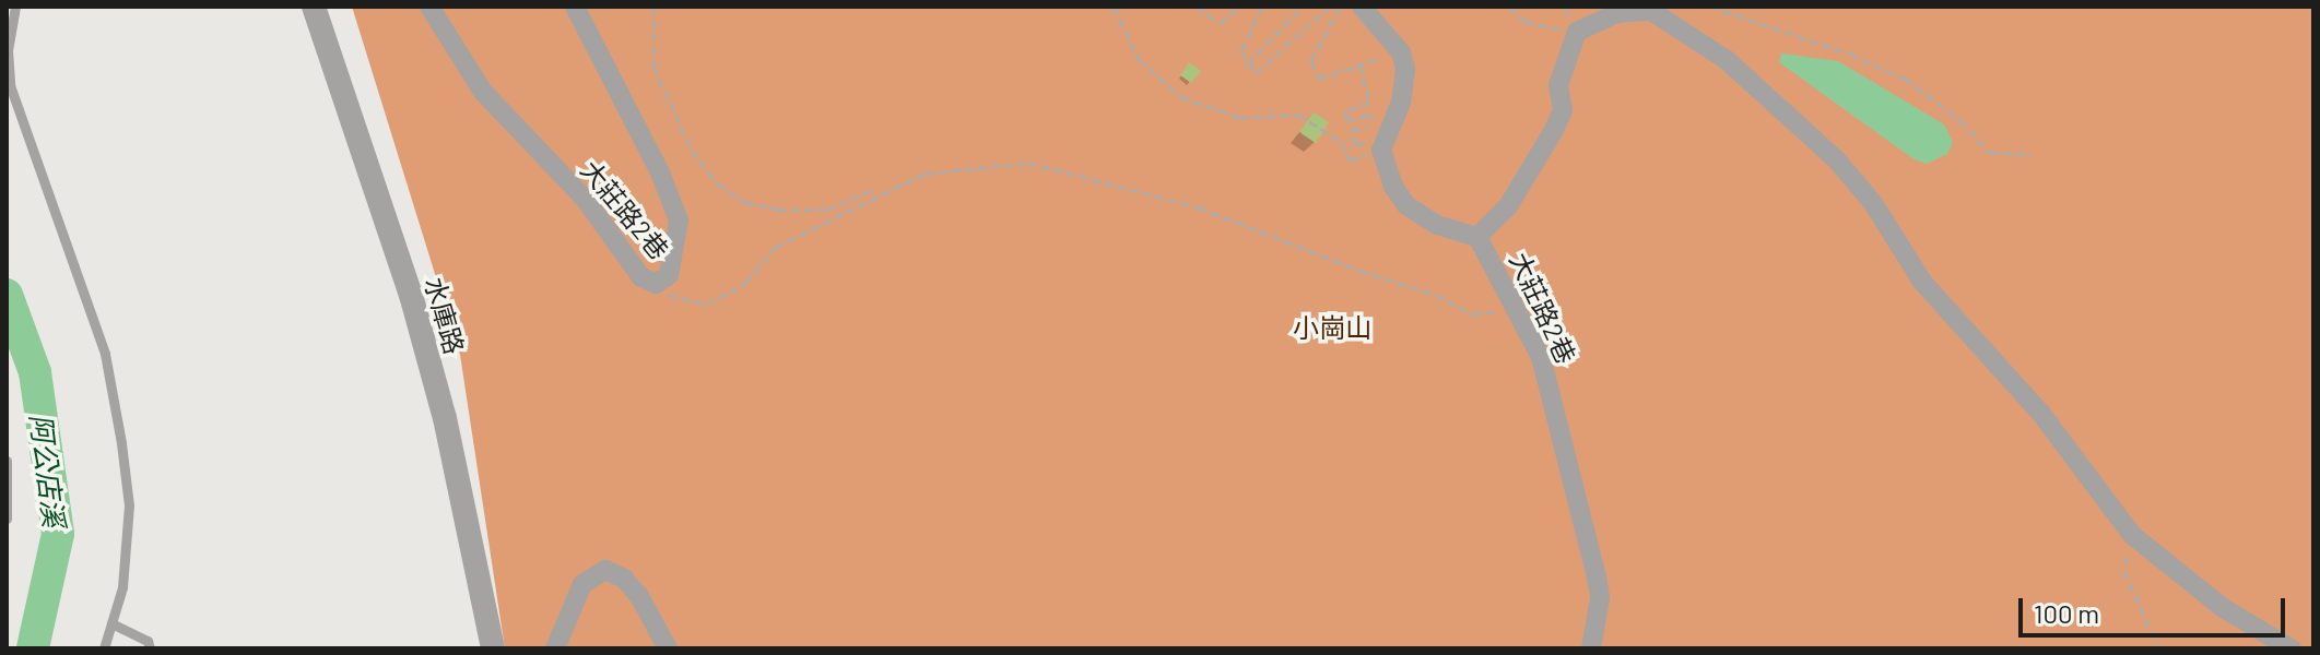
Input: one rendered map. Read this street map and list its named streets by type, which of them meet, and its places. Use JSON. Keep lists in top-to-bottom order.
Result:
{
  "streets": {
    "street": ["大莊路2巷", "水庫路"]
  },
  "water": ["阿公店溪"],
  "parks": ["小崗山"],
  "scale_bar": "100 m"
}
